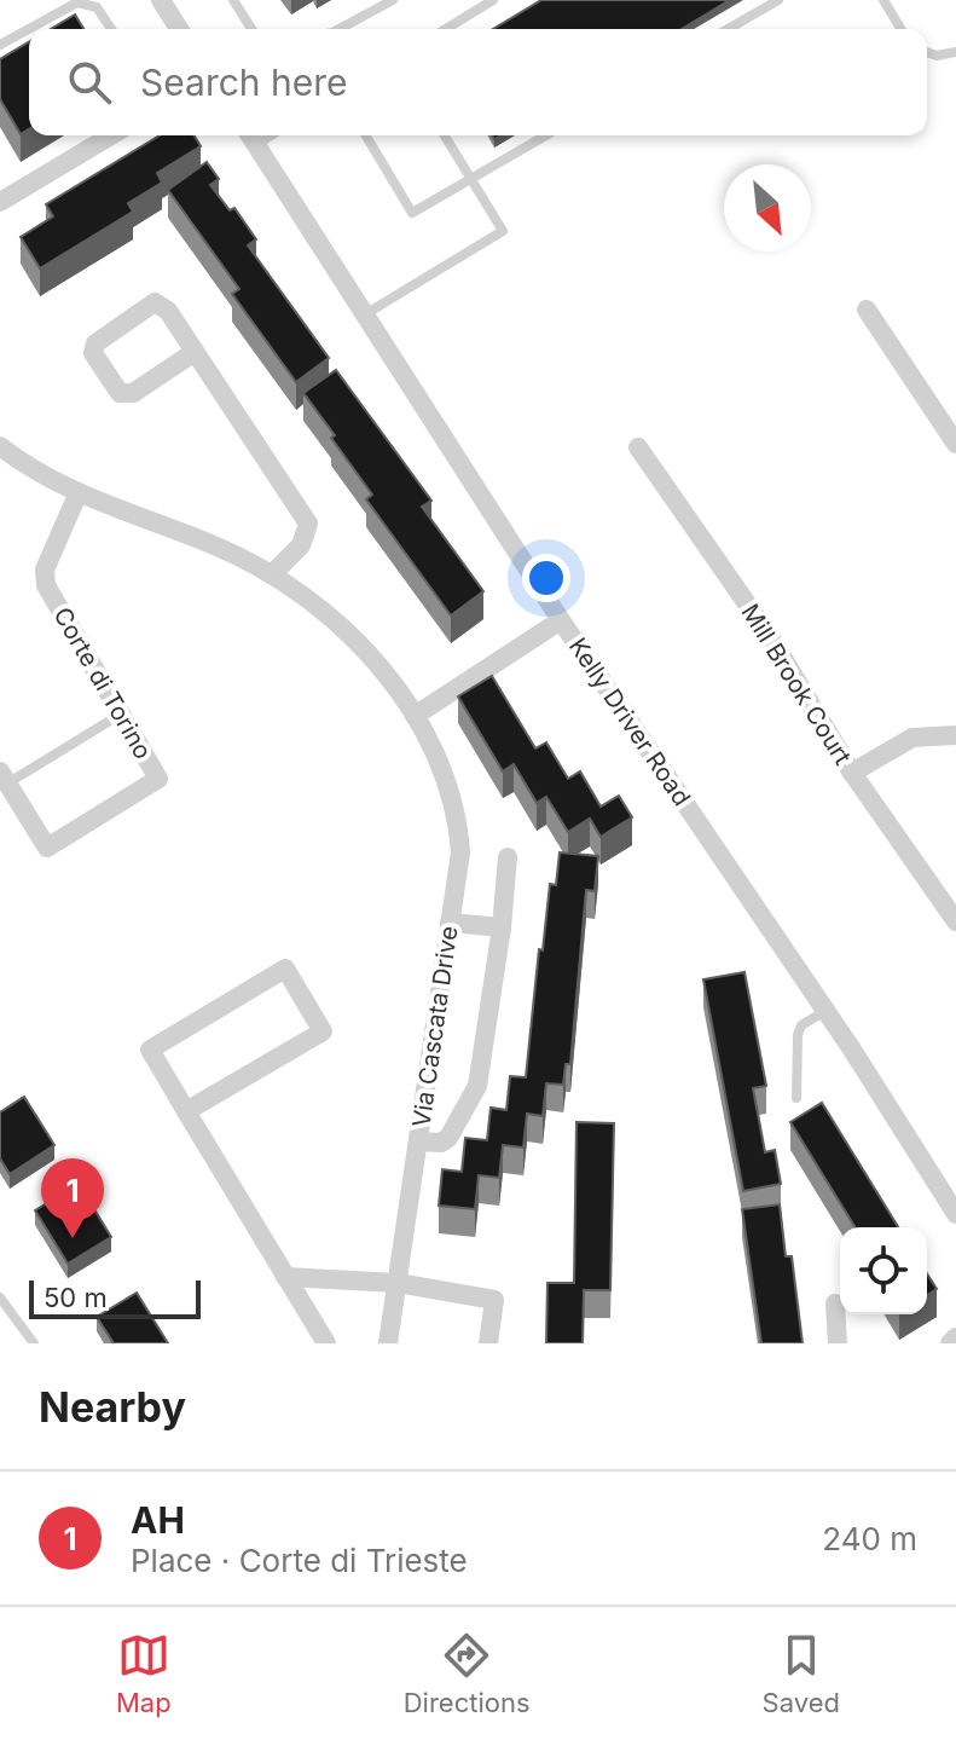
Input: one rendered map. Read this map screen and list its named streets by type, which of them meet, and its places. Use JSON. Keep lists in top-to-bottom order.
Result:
{
  "streets": {
    "street": [
      "Corte di Torino",
      "Mill Brook Court",
      "Kelly Driver Road",
      "Via Cascata Drive"
    ]
  },
  "crossings": [
    ["Corte di Torino", "Via Cascata Drive"]
  ],
  "scale_bar": "50 m",
  "north": "bottom right",
  "page": {
    "search": "Search here",
    "pins": "1",
    "scale": "50 m",
    "heading": "Nearby",
    "list": [
      {
        "mark": "1",
        "name": "AH",
        "note": "Place · Corte di Trieste",
        "value": "240 m"
      }
    ],
    "nav": ["Map", "Directions", "Saved"]
  }
}
